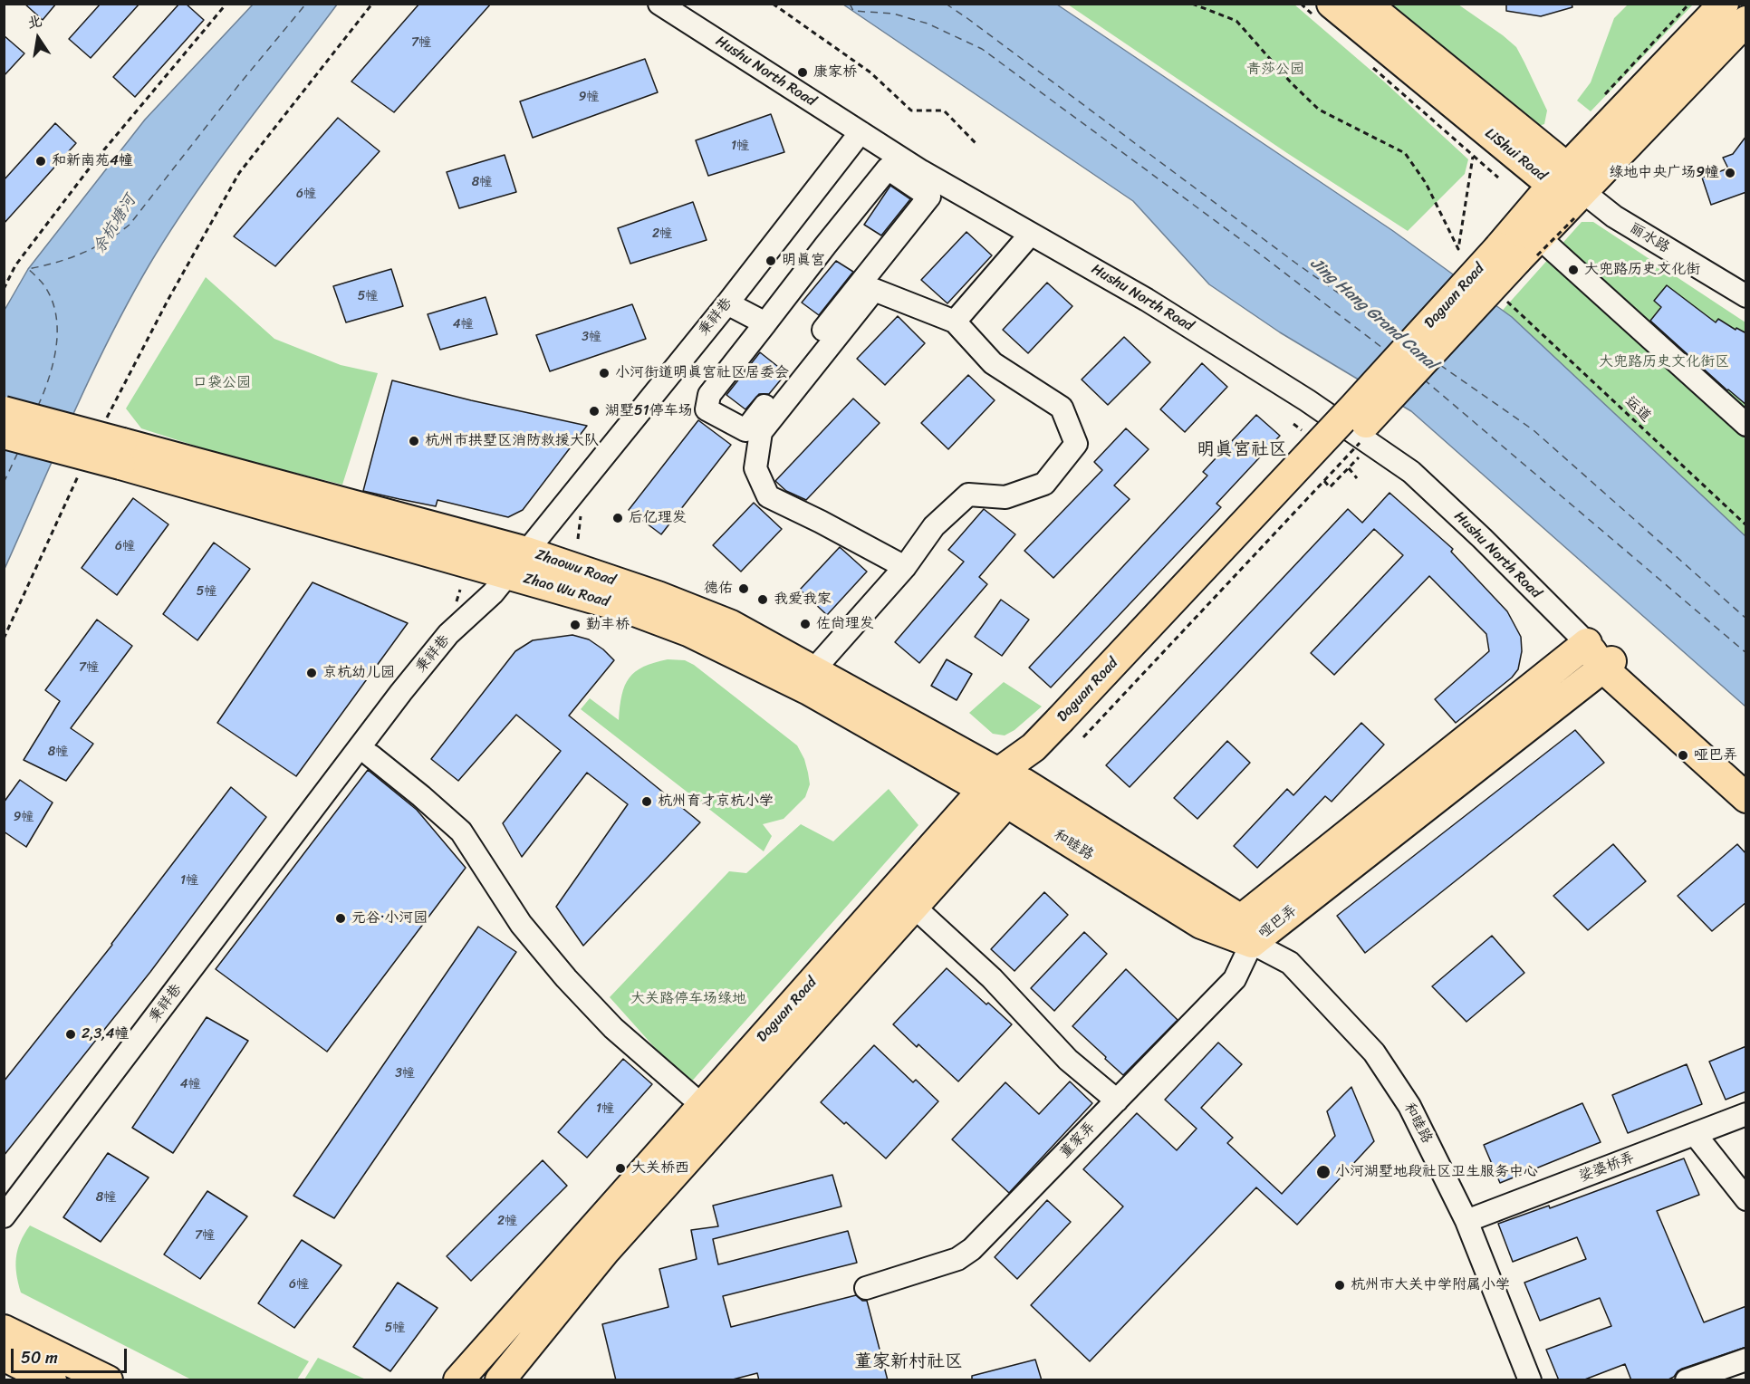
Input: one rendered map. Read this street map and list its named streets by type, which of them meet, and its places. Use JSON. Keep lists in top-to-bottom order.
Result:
{
  "streets": {
    "main road": [
      "Hushu North Road",
      "LiShui Road",
      "Daguan Road",
      "Zhaowu Road",
      "Zhao Wu Road",
      "和睦路",
      "哑巴弄"
    ],
    "street": [
      "丽水路",
      "秉祥巷",
      "董家弄",
      "娑婆桥弄"
    ],
    "path": ["运道"]
  },
  "crossings": [
    ["Hushu North Road", "秉祥巷"],
    ["Hushu North Road", "哑巴弄"],
    ["LiShui Road", "丽水路"],
    ["LiShui Road", "Daguan Road"],
    ["丽水路", "Daguan Road"],
    ["Daguan Road", "Zhaowu Road"],
    ["Daguan Road", "Zhao Wu Road"],
    ["Daguan Road", "和睦路"],
    ["秉祥巷", "Zhaowu Road"],
    ["秉祥巷", "Zhao Wu Road"],
    ["Zhaowu Road", "Zhao Wu Road"],
    ["Zhaowu Road", "和睦路"],
    ["Zhao Wu Road", "和睦路"],
    ["和睦路", "哑巴弄"],
    ["和睦路", "董家弄"],
    ["和睦路", "娑婆桥弄"],
    ["哑巴弄", "董家弄"]
  ],
  "districts": ["明真宫社区", "董家新村社区"],
  "water": ["余杭塘河", "Jing Hang Grand Canal"],
  "parks": [
    "青莎公园",
    "大兜路历史文化街区",
    "口袋公园",
    "大关路停车场绿地"
  ],
  "places": [
    "康家桥",
    "和新南苑4幢",
    "绿地中央广场9幢",
    "明真宫",
    "大兜路历史文化街",
    "小河街道明真宫社区居委会",
    "湖墅51停车场",
    "杭州市拱墅区消防救援大队",
    "后亿理发",
    "德佑",
    "我爱我家",
    "佐尚理发",
    "勤丰桥",
    "京杭幼儿园",
    "哑巴弄",
    "杭州育才京杭小学",
    "元谷·小河园",
    "2,3,4幢",
    "大关桥西",
    "小河湖墅地段社区卫生服务中心",
    "杭州市大关中学附属小学"
  ],
  "house_numbers": [
    "7幢",
    "9幢",
    "1幢",
    "8幢",
    "6幢",
    "2幢",
    "5幢",
    "4幢",
    "3幢",
    "6幢",
    "5幢",
    "7幢",
    "8幢",
    "9幢",
    "1幢",
    "3幢",
    "4幢",
    "1幢",
    "8幢",
    "2幢",
    "7幢",
    "6幢",
    "5幢"
  ],
  "scale_bar": "50 m",
  "north": "top"
}
